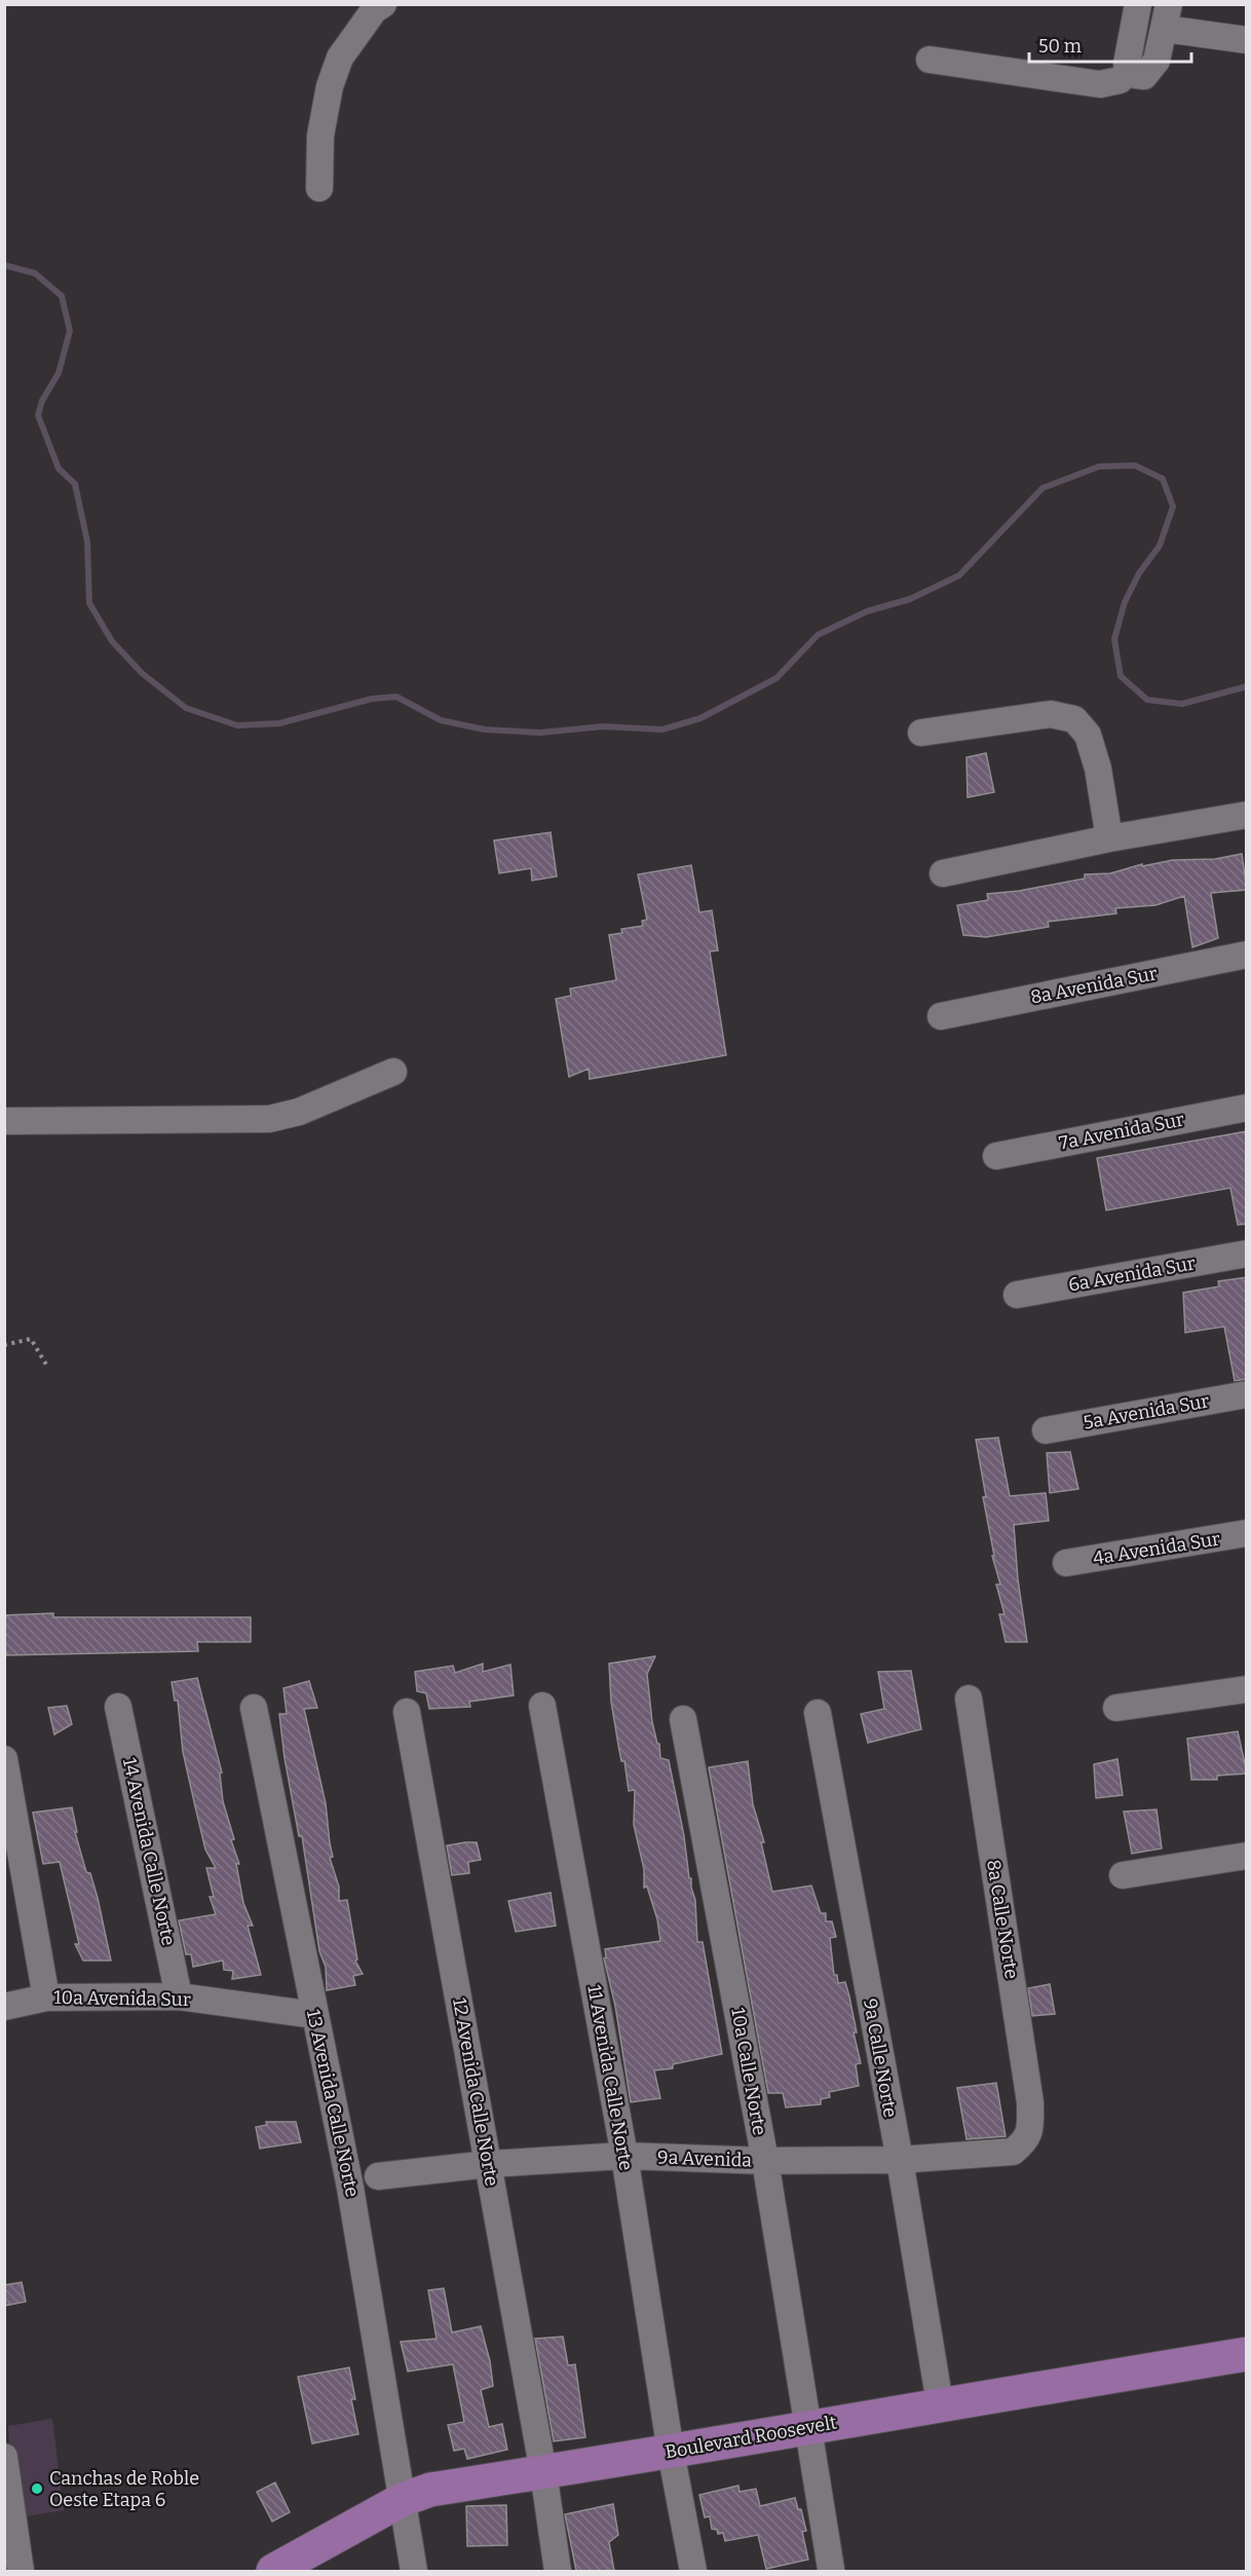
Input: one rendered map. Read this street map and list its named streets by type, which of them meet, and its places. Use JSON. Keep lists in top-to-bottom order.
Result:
{
  "streets": {
    "main road": ["Boulevard Roosevelt"],
    "street": [
      "8a Avenida Sur",
      "7a Avenida Sur",
      "6a Avenida Sur",
      "5a Avenida Sur",
      "4a Avenida Sur",
      "14 Avenida Calle Norte",
      "8a Calle Norte",
      "10a Avenida Sur",
      "9a Calle Norte",
      "10a Calle Norte",
      "11 Avenida Calle Norte",
      "12 Avenida Calle Norte",
      "13 Avenida Calle Norte",
      "9a Avenida"
    ]
  },
  "crossings": [
    ["14 Avenida Calle Norte", "10a Avenida Sur"],
    ["8a Calle Norte", "9a Avenida"],
    ["10a Avenida Sur", "13 Avenida Calle Norte"],
    ["9a Calle Norte", "9a Avenida"],
    ["9a Calle Norte", "Boulevard Roosevelt"],
    ["10a Calle Norte", "9a Avenida"],
    ["10a Calle Norte", "Boulevard Roosevelt"],
    ["11 Avenida Calle Norte", "9a Avenida"],
    ["11 Avenida Calle Norte", "Boulevard Roosevelt"],
    ["12 Avenida Calle Norte", "9a Avenida"],
    ["12 Avenida Calle Norte", "Boulevard Roosevelt"],
    ["13 Avenida Calle Norte", "Boulevard Roosevelt"]
  ],
  "places": ["Canchas de Roble Oeste Etapa 6"],
  "scale_bar": "50 m"
}
